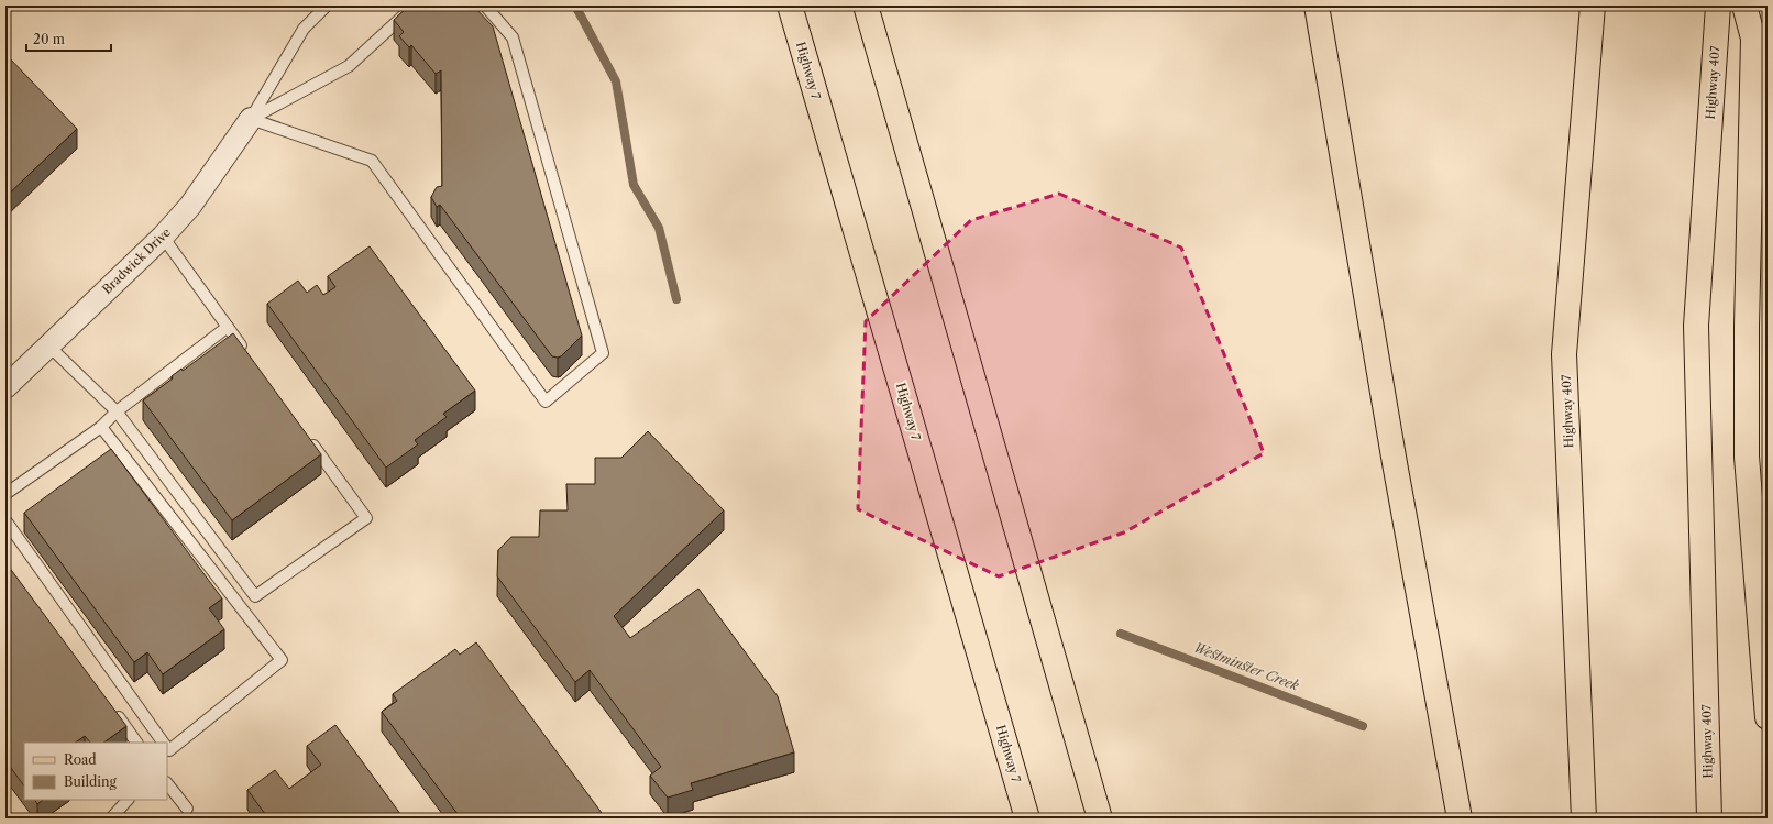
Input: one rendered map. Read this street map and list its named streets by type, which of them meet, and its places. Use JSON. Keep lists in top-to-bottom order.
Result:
{
  "streets": {
    "main road": ["Highway 7", "Highway 407"],
    "street": ["Bradwick Drive"]
  },
  "water": ["Westminster Creek"],
  "legend": ["Road", "Building"],
  "scale_bar": "20 m"
}
